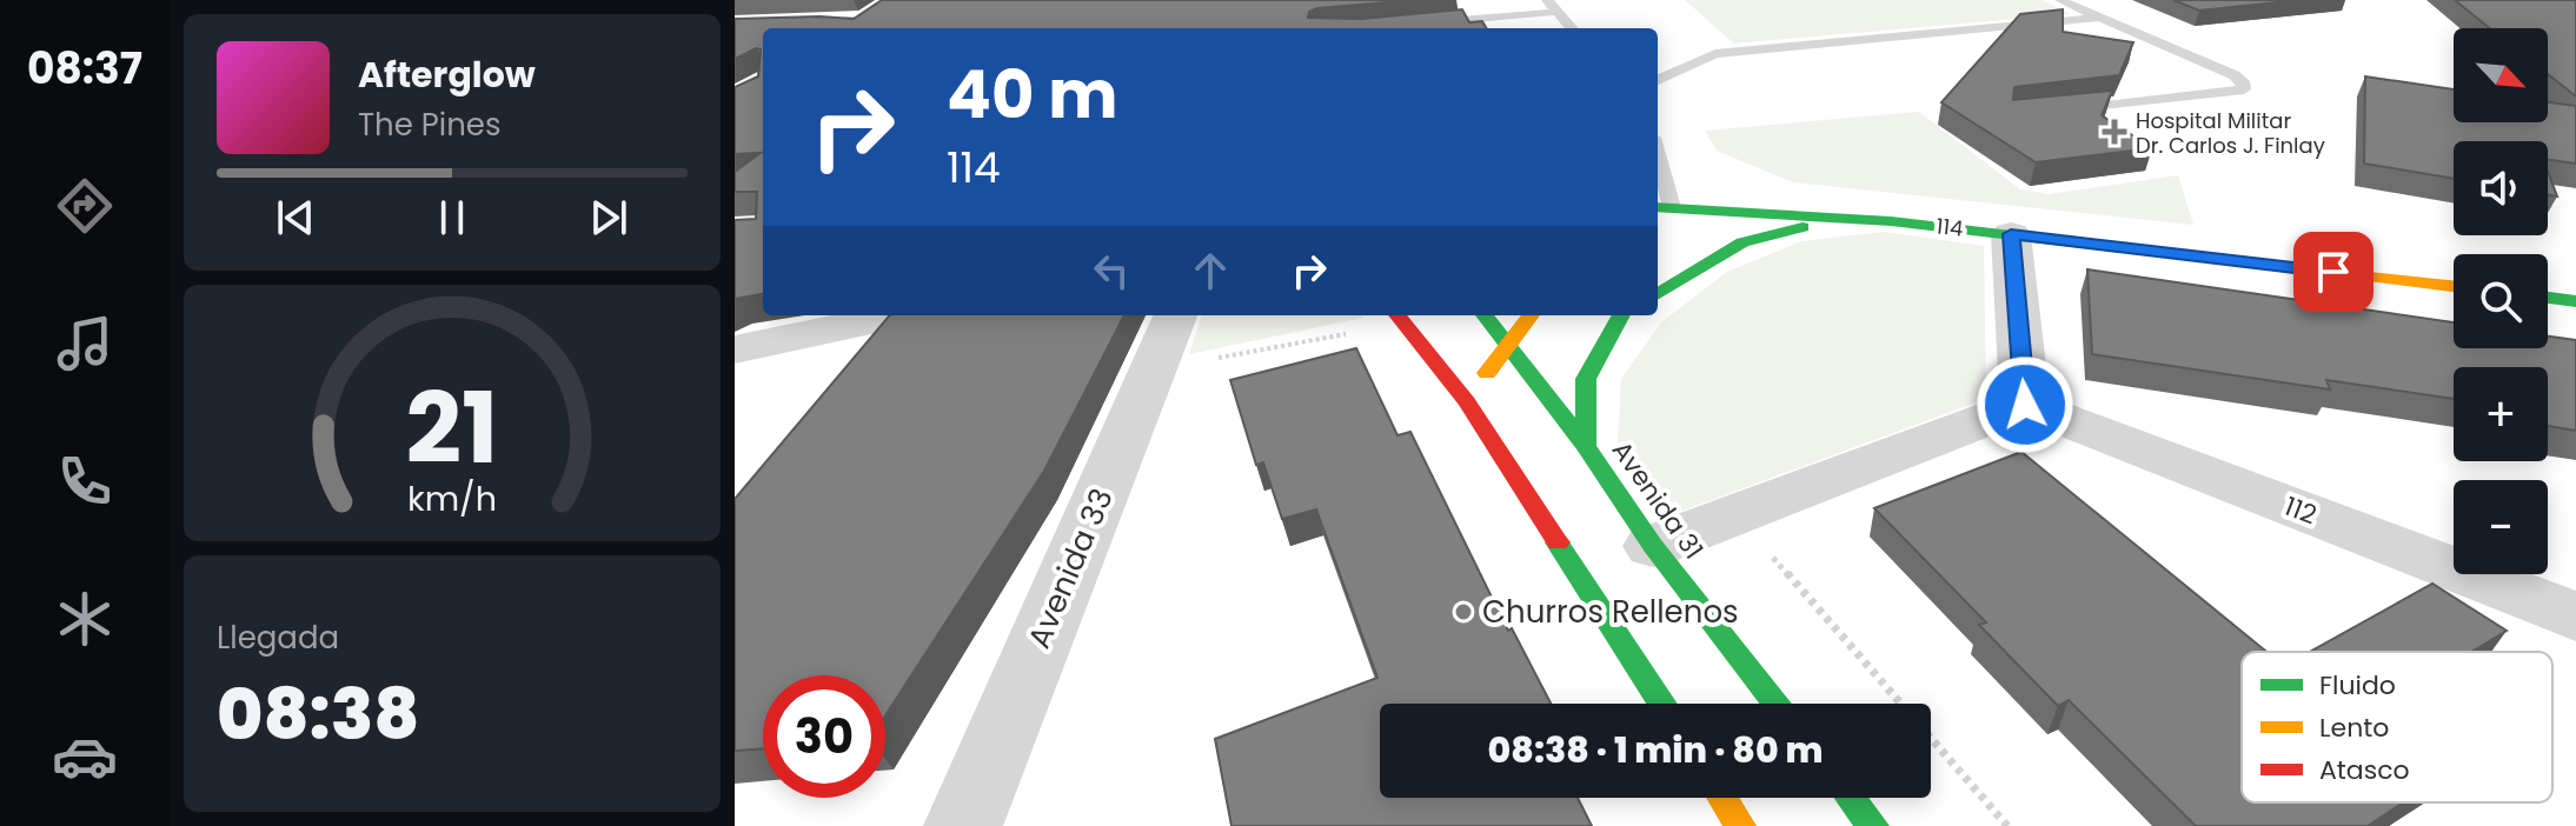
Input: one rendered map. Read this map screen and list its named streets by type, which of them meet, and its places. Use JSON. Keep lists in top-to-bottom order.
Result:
{
  "streets": {
    "main road": ["114", "Avenida 31"],
    "street": ["112", "Avenida 33"]
  },
  "places": {
    "health": ["Hospital Militar Dr. Carlos J. Finlay"],
    "other": ["Churros Rellenos"]
  },
  "legend": ["Fluido", "Lento", "Atasco"],
  "north": "bottom right",
  "page": {
    "tabs": "08:37",
    "map_buttons": ["+", "−"],
    "turn": ["40 m", "114"],
    "song": ["Afterglow", "The Pines"],
    "tile": ["Llegada", "08:38"],
    "limit": "30",
    "trip": "08:38 · 1 min · 80 m",
    "gauge": ["21", "km/h"]
  }
}
